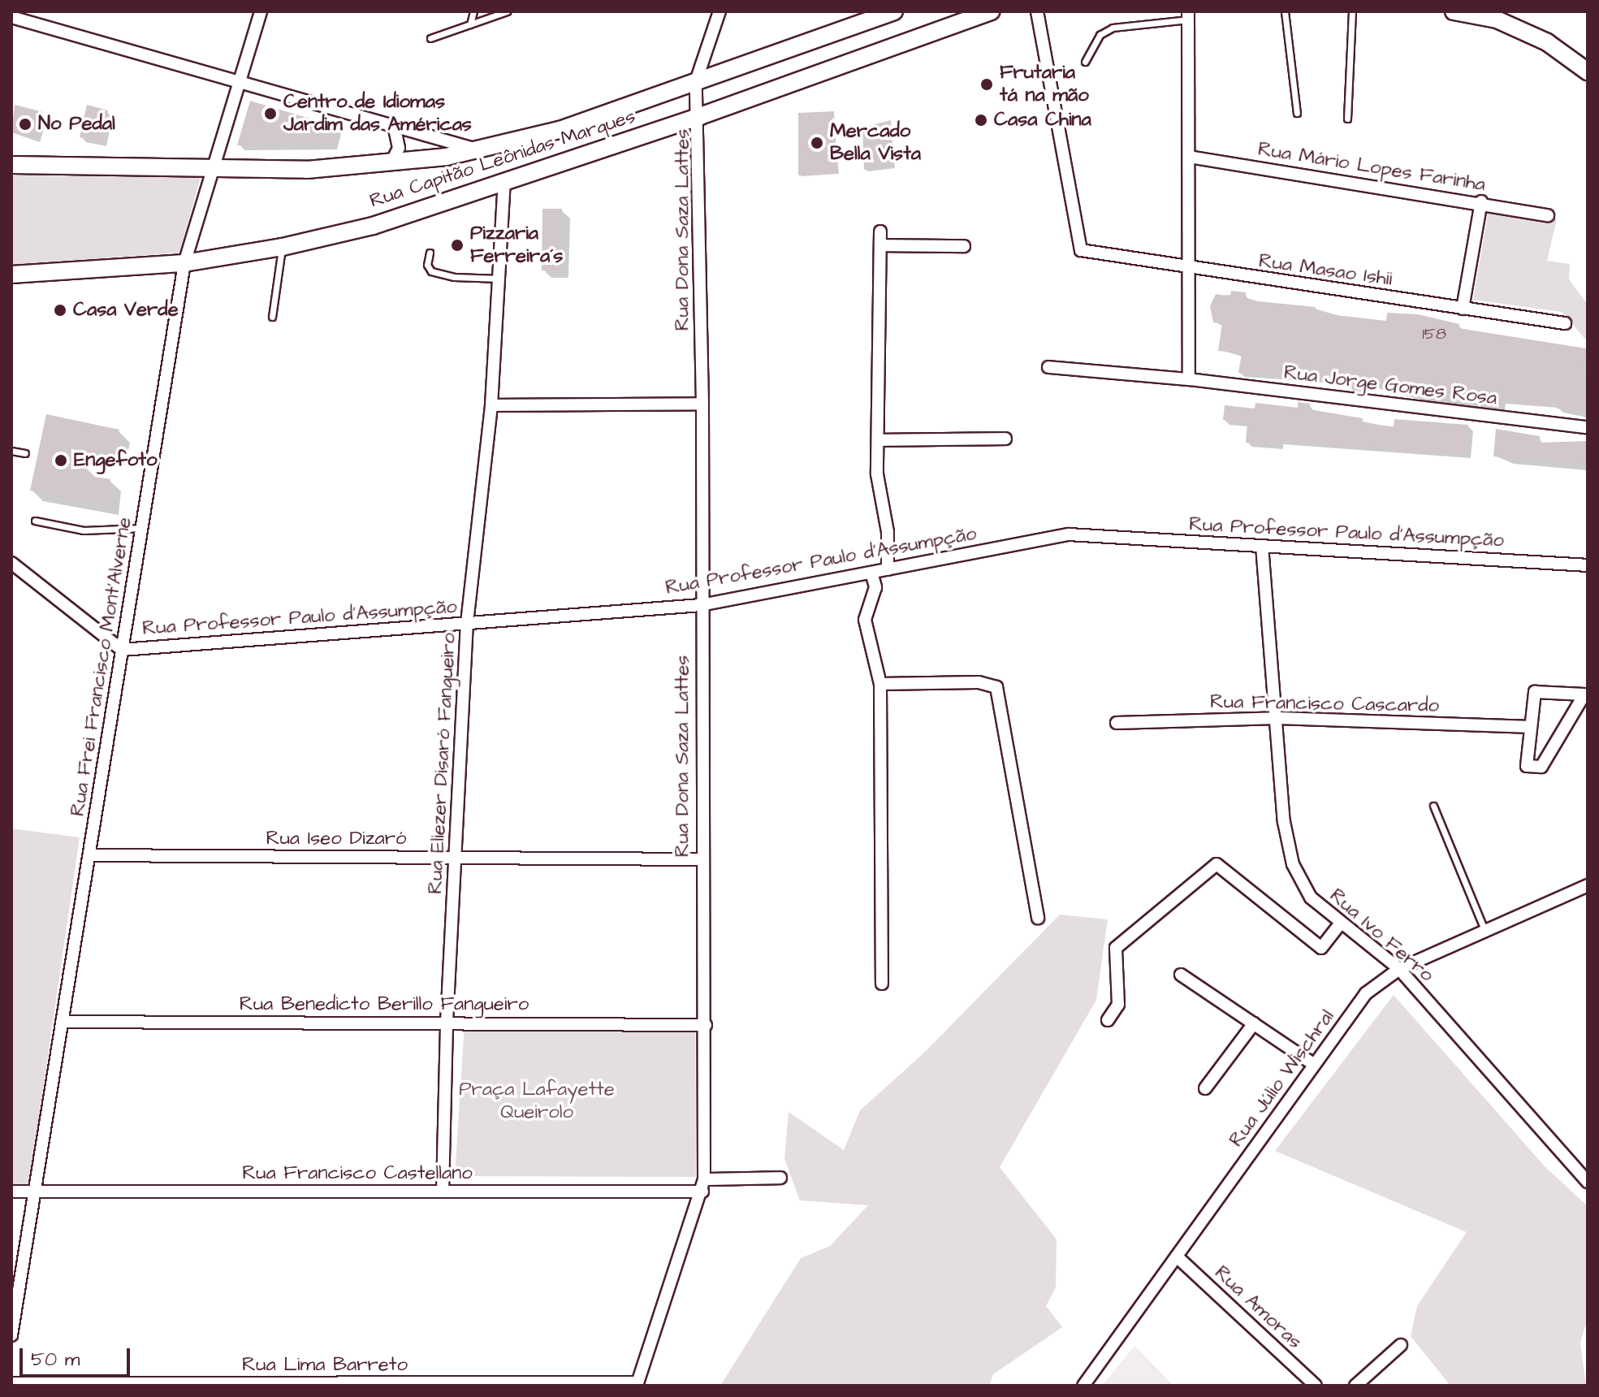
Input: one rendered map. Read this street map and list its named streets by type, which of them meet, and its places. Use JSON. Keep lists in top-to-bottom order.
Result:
{
  "streets": {
    "main road": ["Rua Capitão Leônidas Marques"],
    "street": [
      "Rua Mário Lopes Farinha",
      "Rua Dona Saza Lattes",
      "Rua Masao Ishii",
      "Rua Jorge Gomes Rosa",
      "Rua Professor Paulo d'Assumpção",
      "Rua Frei Francisco Mont'Alverne",
      "Rua Francisco Cascardo",
      "Rua Eliezer Disaró Fangueiro",
      "Rua Iseo Dizaró",
      "Rua Ivo Ferro",
      "Rua Benedicto Berillo Fangueiro",
      "Rua Júlio Wischral",
      "Rua Francisco Castellano",
      "Rua Amoras",
      "Rua Lima Barreto"
    ]
  },
  "crossings": [
    ["Rua Capitão Leônidas Marques", "Rua Dona Saza Lattes"],
    ["Rua Capitão Leônidas Marques", "Rua Frei Francisco Mont'Alverne"],
    ["Rua Capitão Leônidas Marques", "Rua Eliezer Disaró Fangueiro"],
    ["Rua Dona Saza Lattes", "Rua Professor Paulo d'Assumpção"],
    ["Rua Dona Saza Lattes", "Rua Iseo Dizaró"],
    ["Rua Dona Saza Lattes", "Rua Benedicto Berillo Fangueiro"],
    ["Rua Dona Saza Lattes", "Rua Francisco Castellano"],
    ["Rua Dona Saza Lattes", "Rua Lima Barreto"],
    ["Rua Professor Paulo d'Assumpção", "Rua Frei Francisco Mont'Alverne"],
    ["Rua Professor Paulo d'Assumpção", "Rua Eliezer Disaró Fangueiro"],
    ["Rua Professor Paulo d'Assumpção", "Rua Ivo Ferro"],
    ["Rua Frei Francisco Mont'Alverne", "Rua Iseo Dizaró"],
    ["Rua Frei Francisco Mont'Alverne", "Rua Benedicto Berillo Fangueiro"],
    ["Rua Frei Francisco Mont'Alverne", "Rua Francisco Castellano"],
    ["Rua Francisco Cascardo", "Rua Ivo Ferro"],
    ["Rua Eliezer Disaró Fangueiro", "Rua Iseo Dizaró"],
    ["Rua Eliezer Disaró Fangueiro", "Rua Benedicto Berillo Fangueiro"],
    ["Rua Eliezer Disaró Fangueiro", "Rua Francisco Castellano"],
    ["Rua Ivo Ferro", "Rua Júlio Wischral"],
    ["Rua Júlio Wischral", "Rua Amoras"]
  ],
  "parks": ["Praça Lafayette Queirolo"],
  "places": [
    "Frutaria tá na mão",
    "Centro de Idiomas Jardim das Américas",
    "Casa China",
    "No Pedal",
    "Mercado Bella Vista",
    "Pizzaria Ferreira´s",
    "Casa Verde",
    "Engefoto"
  ],
  "house_numbers": ["158"],
  "scale_bar": "50 m"
}
